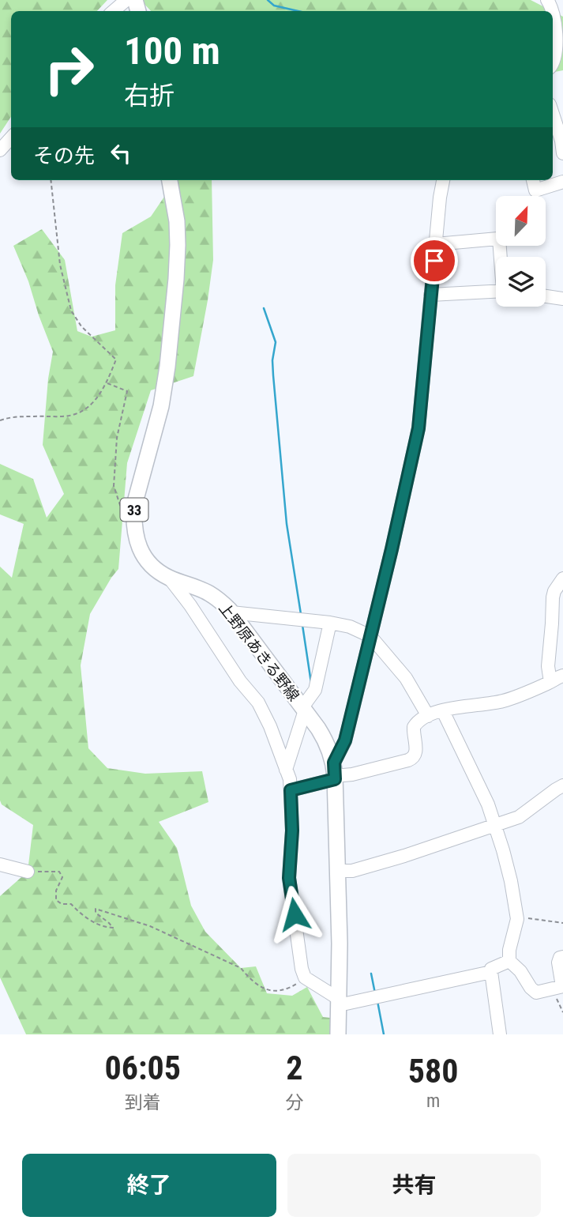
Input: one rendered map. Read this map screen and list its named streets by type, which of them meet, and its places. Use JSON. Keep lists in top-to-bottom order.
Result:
{
  "streets": {
    "main road": ["33", "上野原あきる野線"]
  },
  "north": "top right",
  "page": {
    "turn": ["100 m", "右折"],
    "then": "その先",
    "eta": [
      "06:05",
      "到着",
      "2",
      "分",
      "580",
      "m"
    ],
    "buttons": ["終了", "共有"]
  }
}
